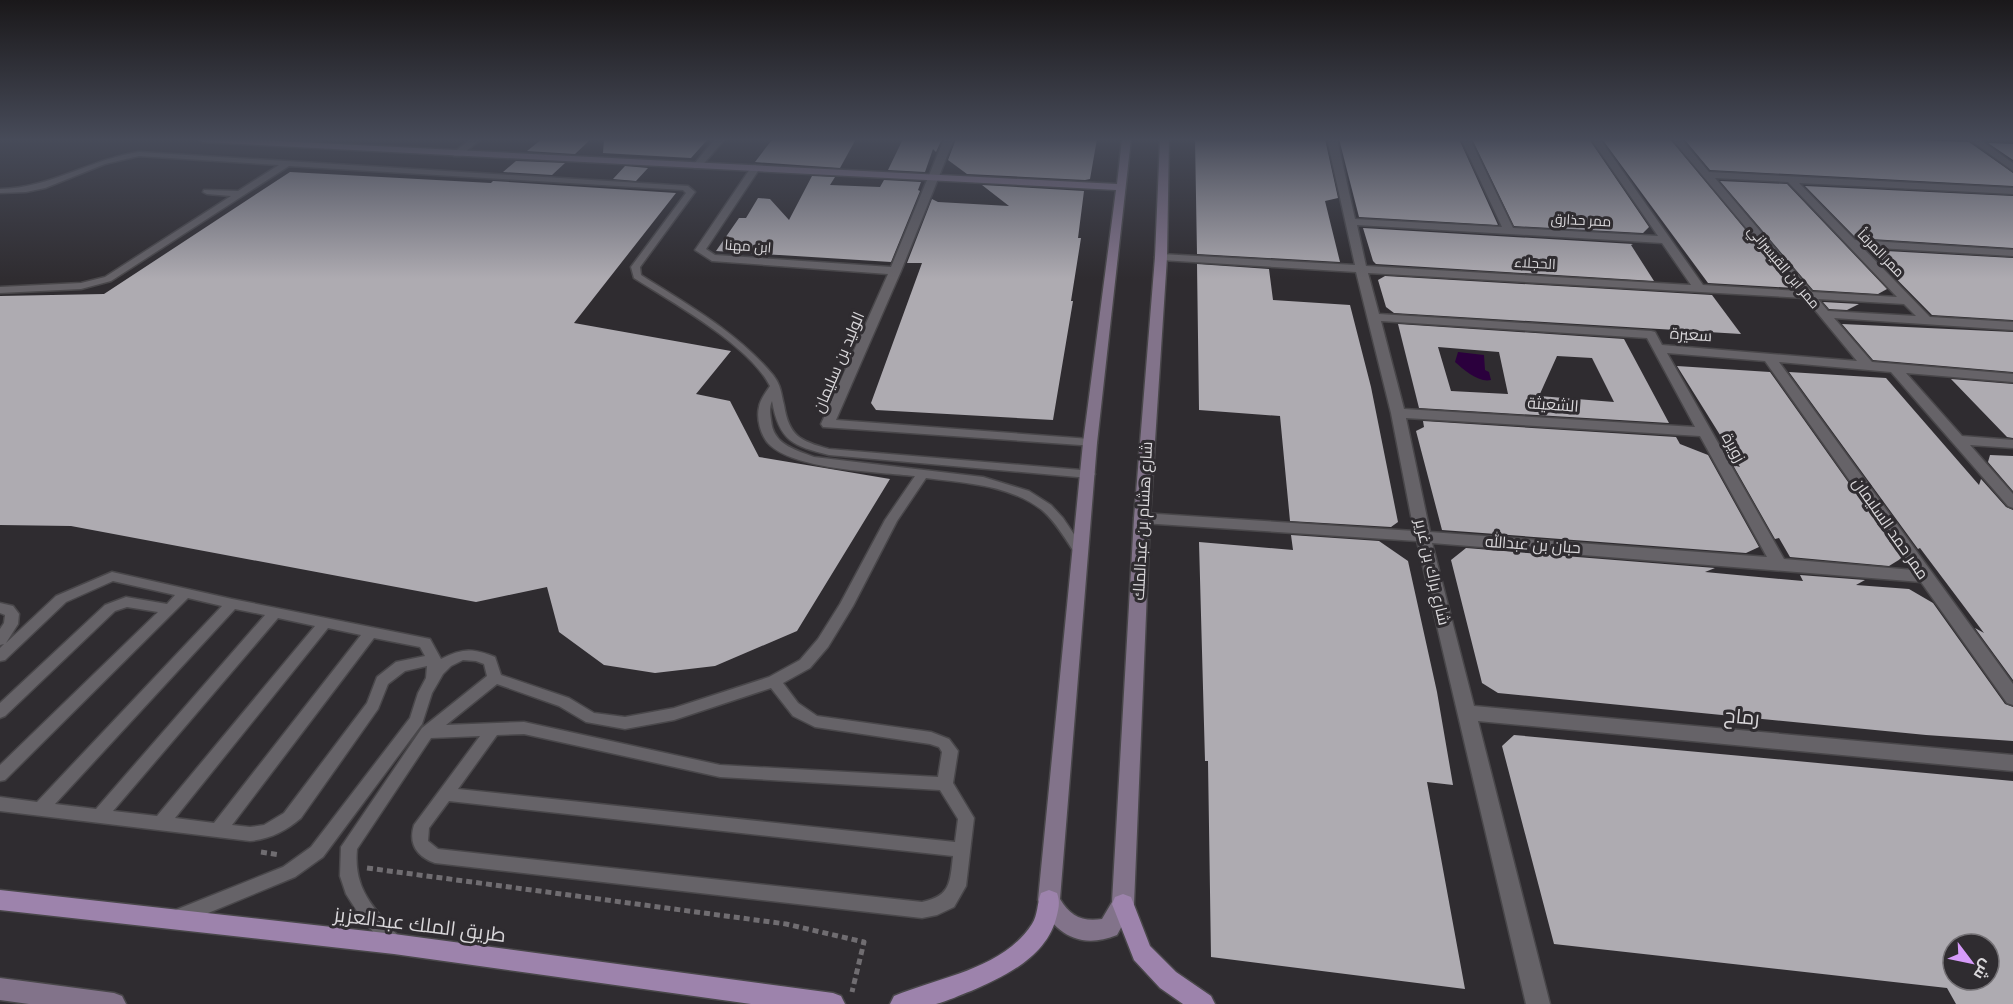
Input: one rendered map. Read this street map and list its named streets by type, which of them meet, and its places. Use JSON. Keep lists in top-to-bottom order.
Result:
{
  "streets": {
    "main road": ["طريق الملك عبدالعزيز"],
    "street": [
      "ممر حذارق",
      "ابن مهنا",
      "ممر المرفأ",
      "الحجلاء",
      "ممر ابن القيسراني",
      "سعيرة",
      "الوليد بن سليمان",
      "الشعيثة",
      "زويرة",
      "شارع هشام بن عبدالملك",
      "ممر حمد السليمان",
      "حبان بن عبدالله",
      "شارع براك بن غرير",
      "رماح"
    ]
  },
  "crossings": [
    ["ممر حذارق", "شارع براك بن غرير"],
    ["ابن مهنا", "الوليد بن سليمان"],
    ["ممر المرفأ", "الحجلاء"],
    ["الحجلاء", "ممر ابن القيسراني"],
    ["الحجلاء", "شارع هشام بن عبدالملك"],
    ["الحجلاء", "شارع براك بن غرير"],
    ["ممر ابن القيسراني", "سعيرة"],
    ["سعيرة", "زويرة"],
    ["سعيرة", "ممر حمد السليمان"],
    ["سعيرة", "شارع براك بن غرير"],
    ["الشعيثة", "زويرة"],
    ["الشعيثة", "شارع براك بن غرير"],
    ["زويرة", "حبان بن عبدالله"],
    ["شارع هشام بن عبدالملك", "حبان بن عبدالله"],
    ["ممر حمد السليمان", "حبان بن عبدالله"],
    ["حبان بن عبدالله", "شارع براك بن غرير"],
    ["شارع براك بن غرير", "رماح"]
  ],
  "north": "bottom right"
}
